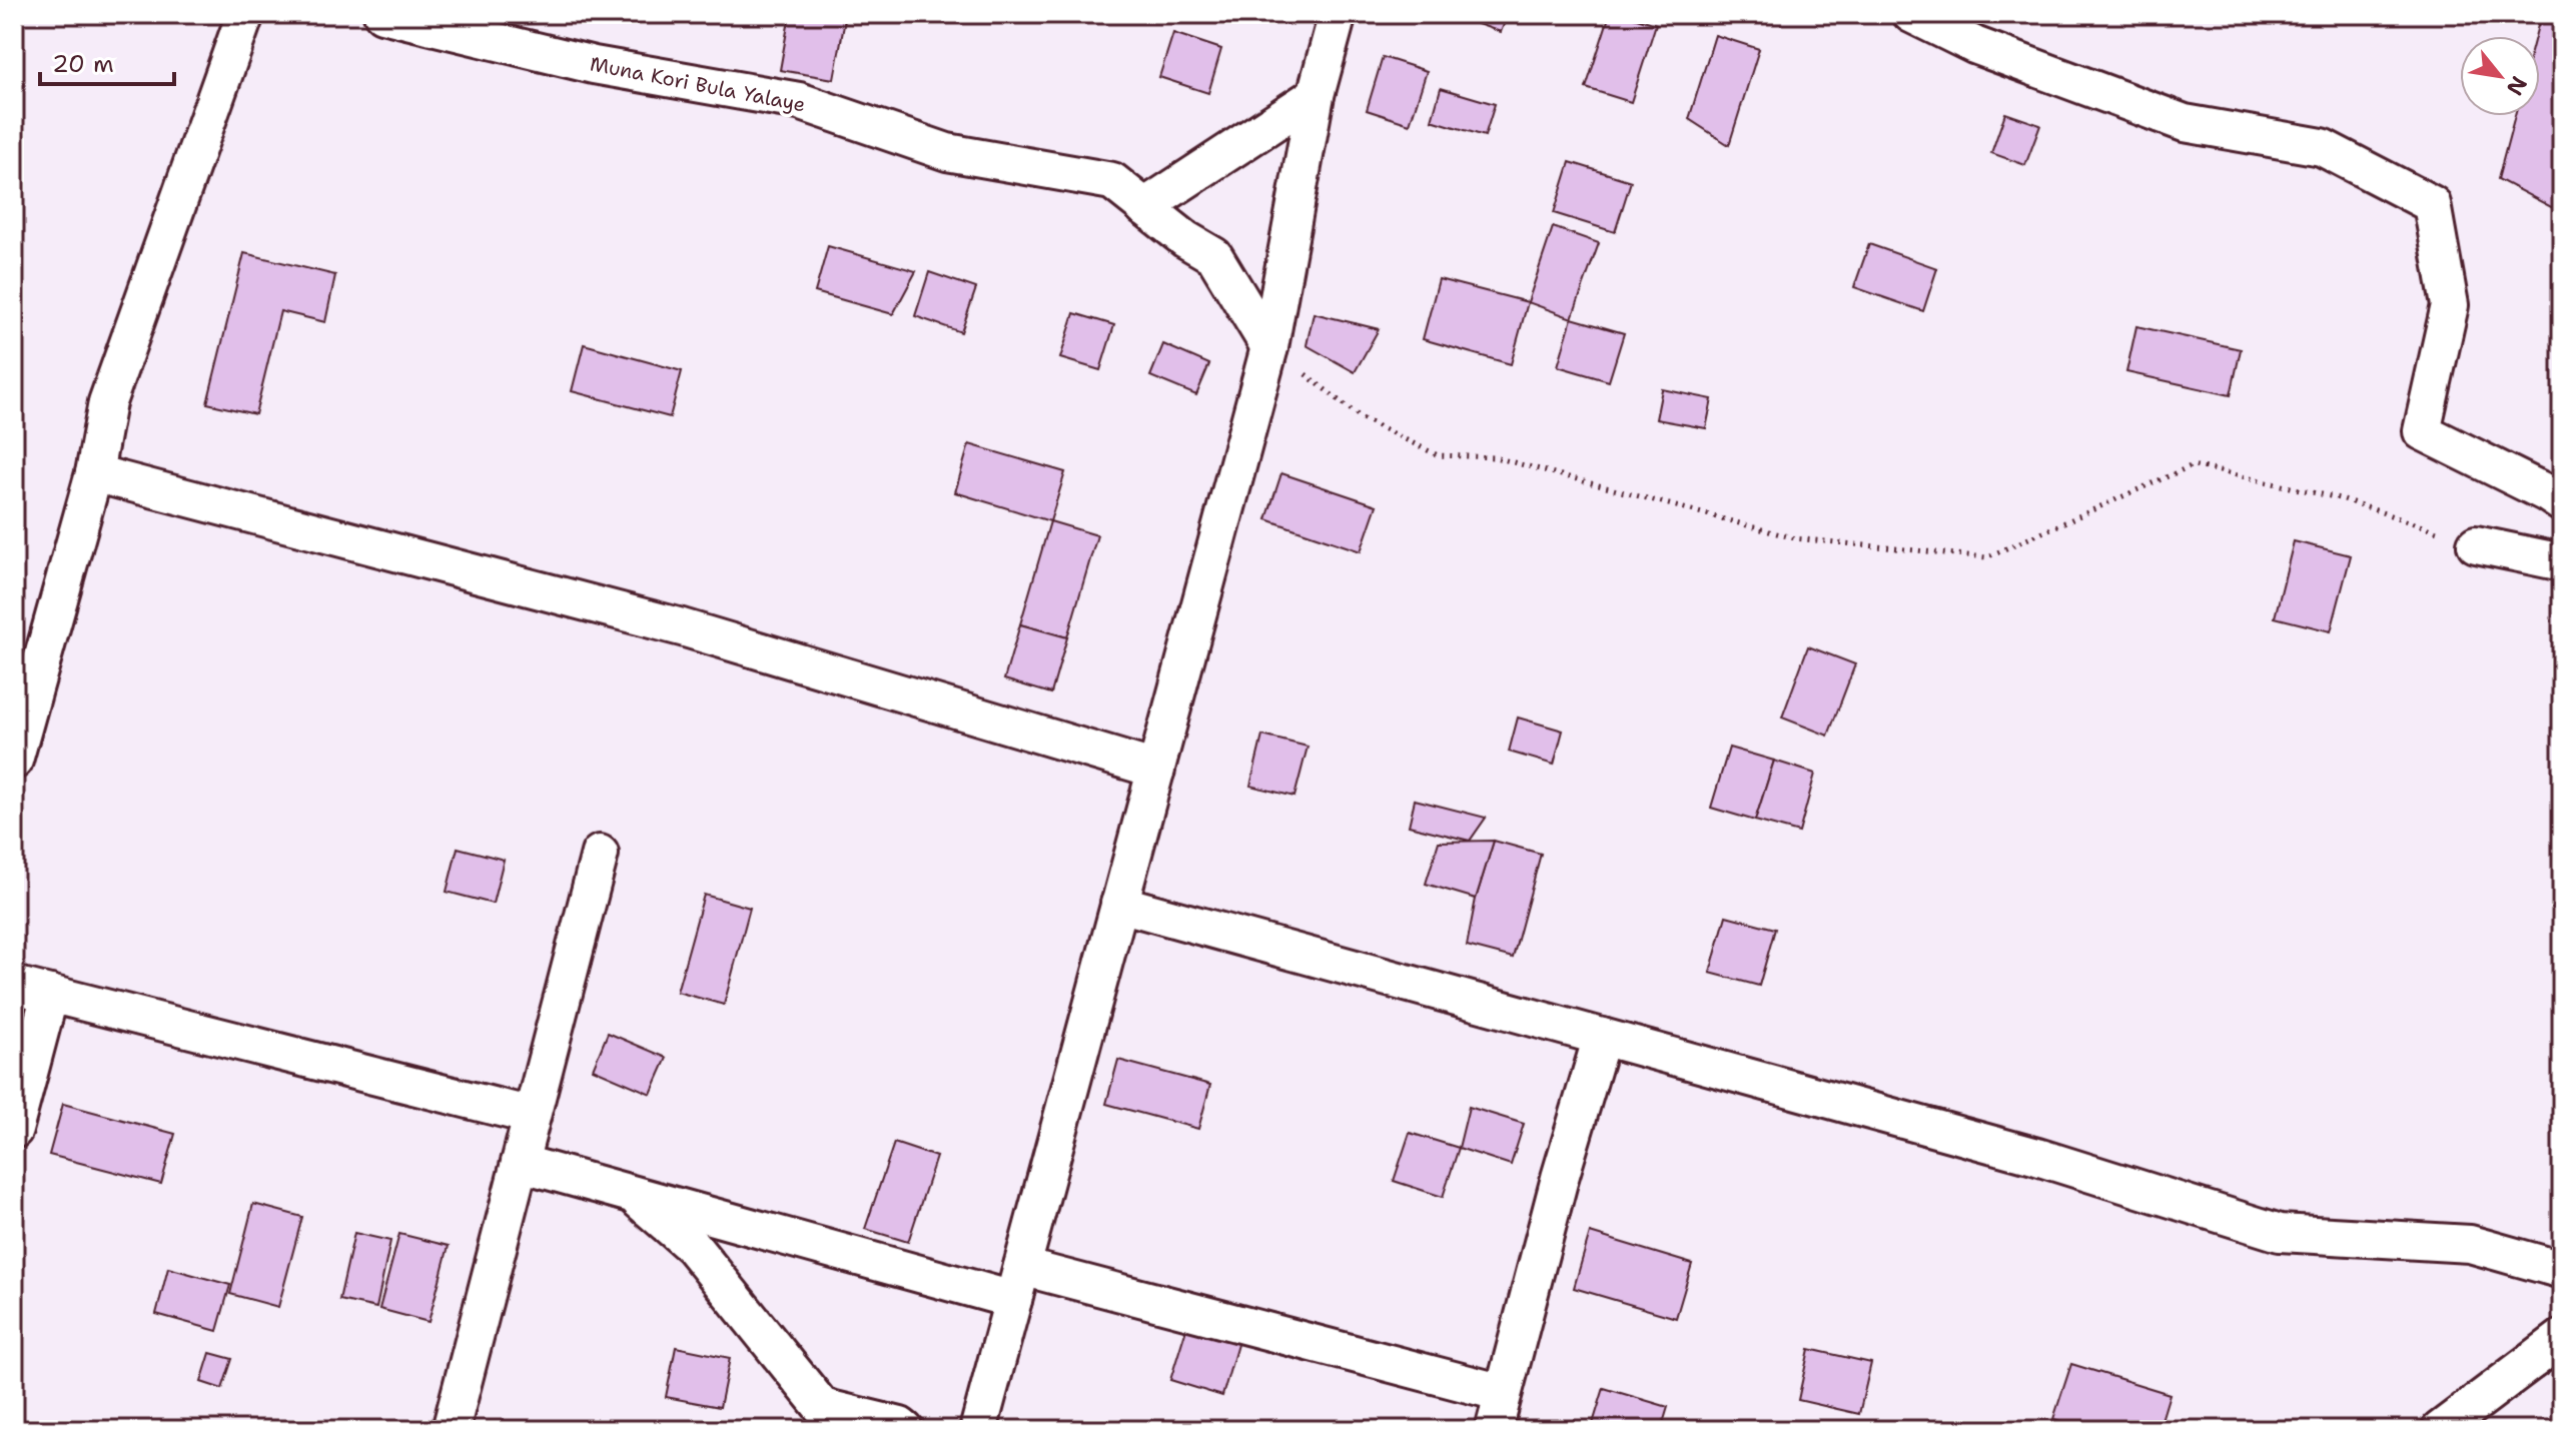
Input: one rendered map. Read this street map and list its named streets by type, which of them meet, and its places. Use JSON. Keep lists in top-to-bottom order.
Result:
{
  "streets": {
    "street": ["Muna Kori Bula Yalaye"]
  },
  "scale_bar": "20 m",
  "north": "bottom right"
}
